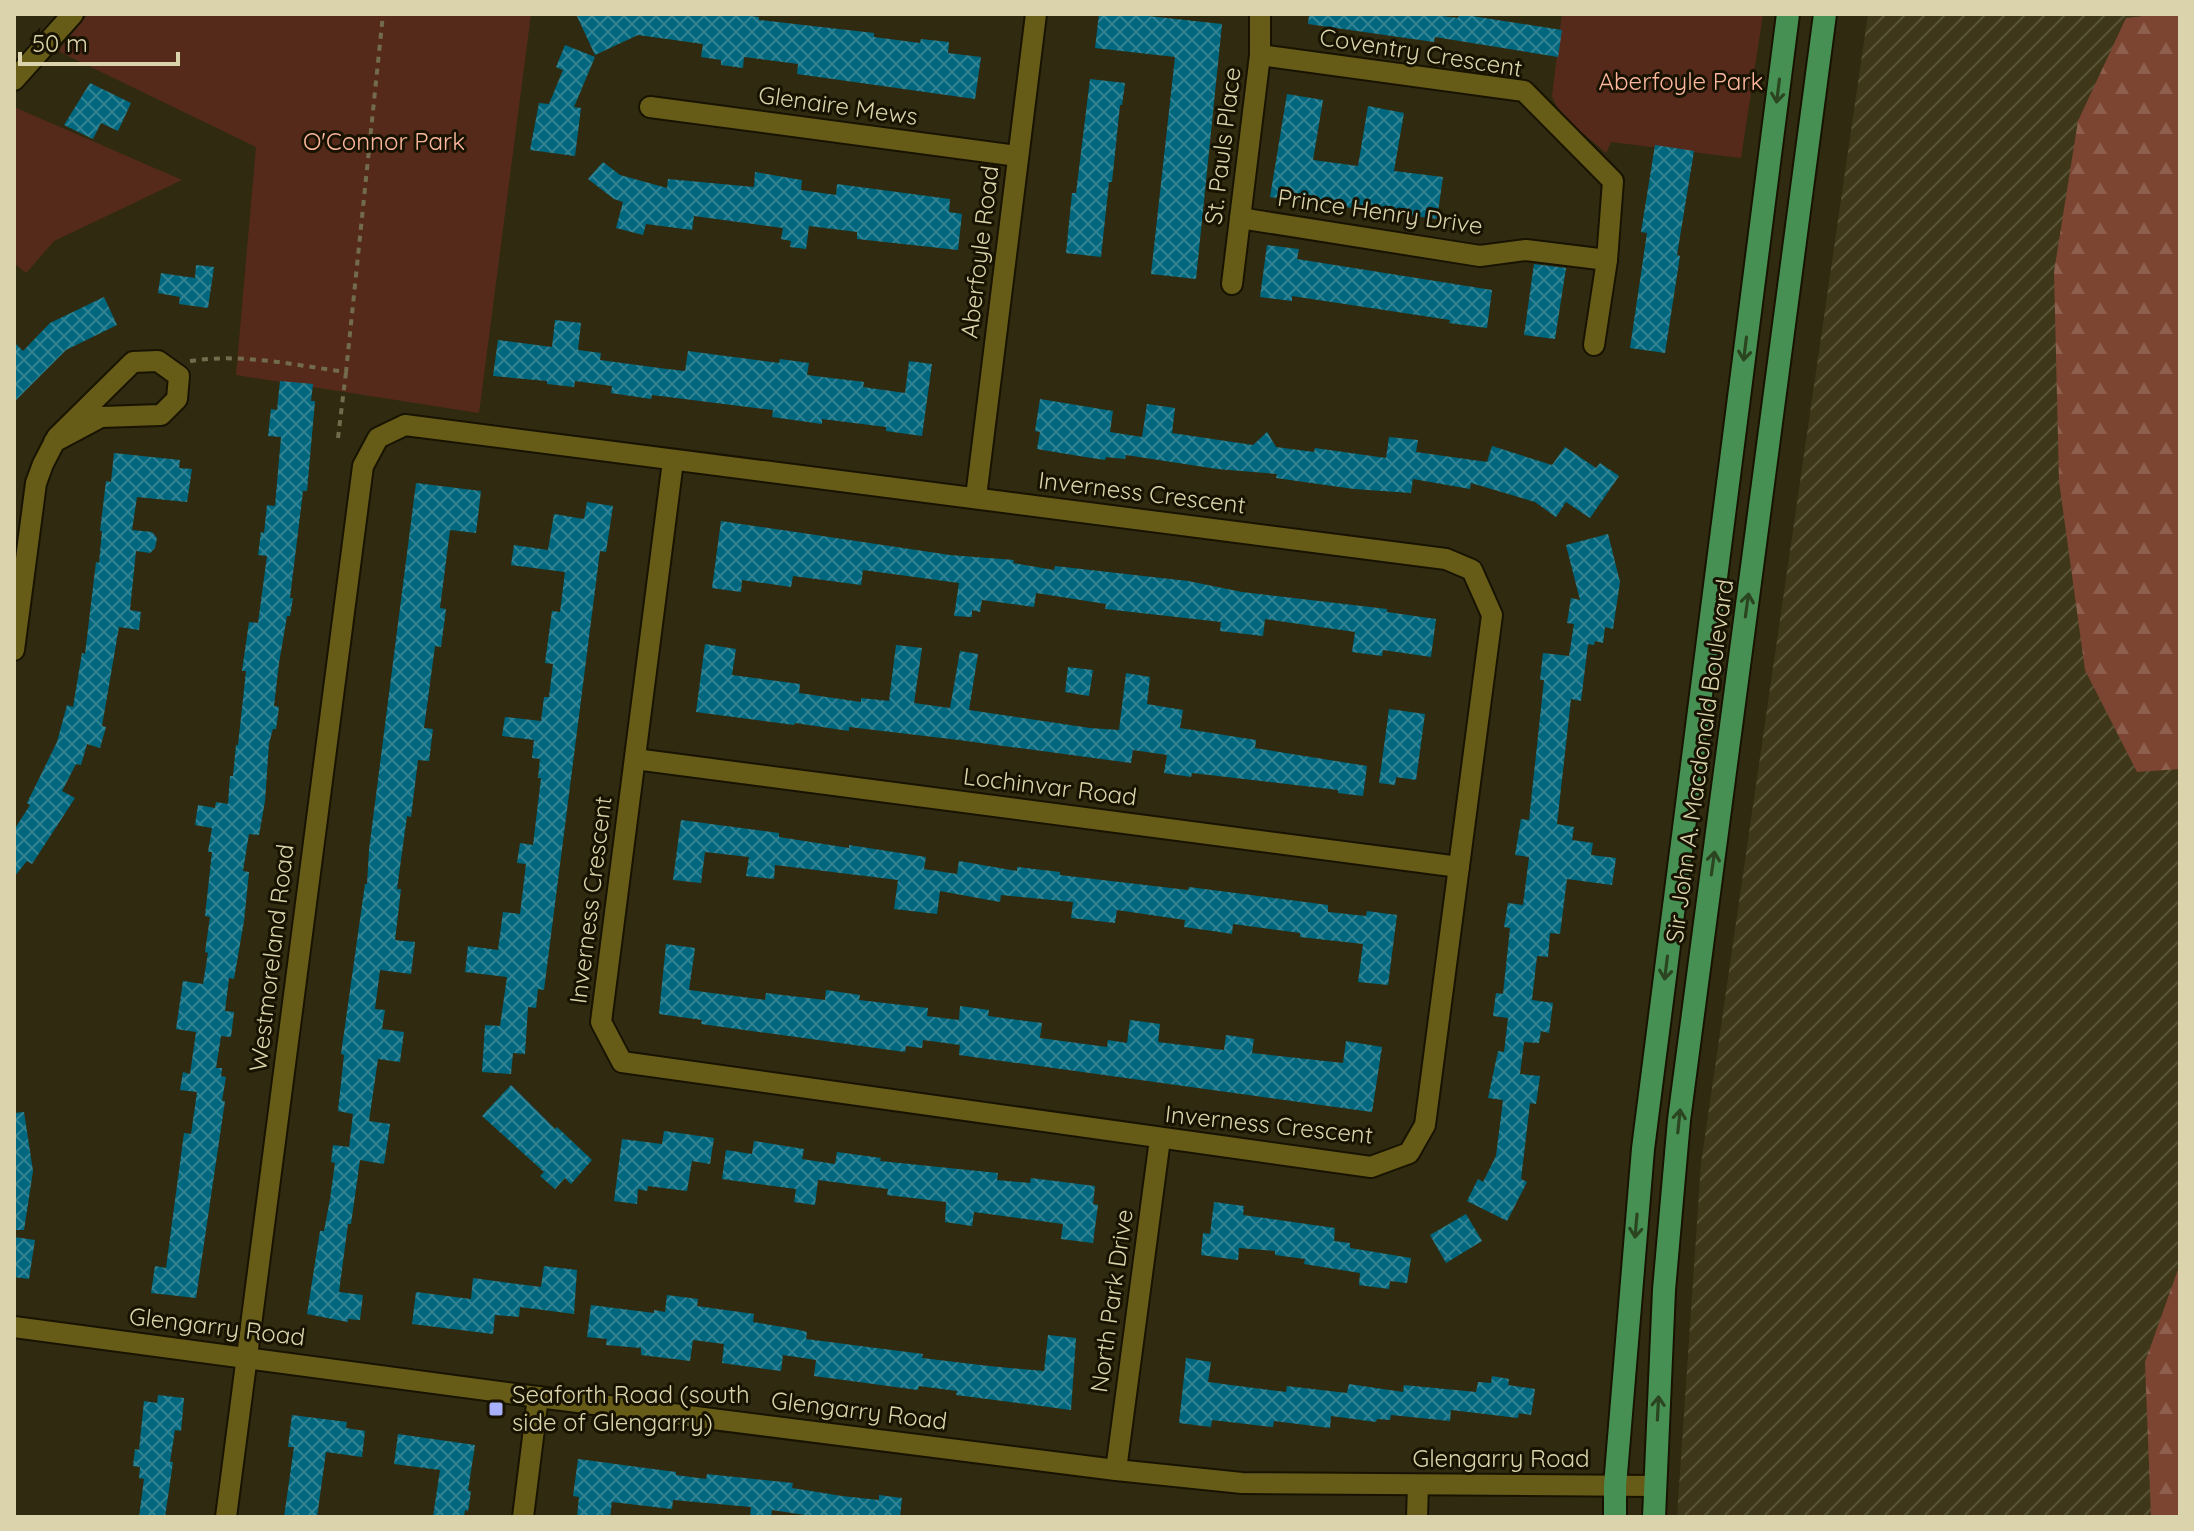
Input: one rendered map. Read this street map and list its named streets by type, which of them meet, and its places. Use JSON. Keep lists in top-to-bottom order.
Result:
{
  "streets": {
    "main road": ["Sir John A. Macdonald Boulevard"],
    "street": [
      "Coventry Crescent",
      "Glenaire Mews",
      "St. Pauls Place",
      "Prince Henry Drive",
      "Aberfoyle Road",
      "Inverness Crescent",
      "Lochinvar Road",
      "Westmoreland Road",
      "North Park Drive",
      "Glengarry Road"
    ]
  },
  "crossings": [
    ["Coventry Crescent", "St. Pauls Place"],
    ["Coventry Crescent", "Prince Henry Drive"],
    ["Glenaire Mews", "Aberfoyle Road"],
    ["St. Pauls Place", "Prince Henry Drive"],
    ["Aberfoyle Road", "Inverness Crescent"],
    ["Inverness Crescent", "Lochinvar Road"],
    ["Inverness Crescent", "Westmoreland Road"],
    ["Inverness Crescent", "North Park Drive"],
    ["Sir John A. Macdonald Boulevard", "Glengarry Road"],
    ["Westmoreland Road", "Glengarry Road"],
    ["North Park Drive", "Glengarry Road"]
  ],
  "parks": ["Aberfoyle Park", "O'Connor Park"],
  "places": {
    "transit": ["Seaforth Road (south side of Glengarry)"]
  },
  "scale_bar": "50 m"
}
